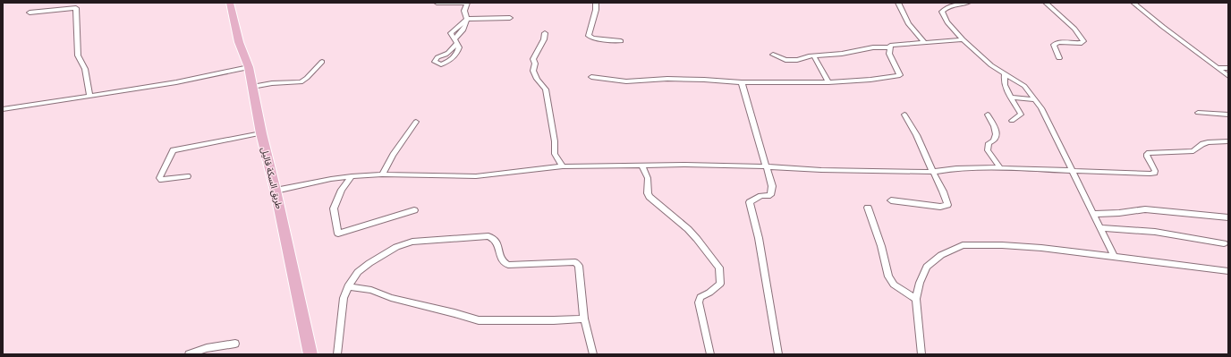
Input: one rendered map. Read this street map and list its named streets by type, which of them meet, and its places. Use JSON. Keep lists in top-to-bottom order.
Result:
{
  "streets": {
    "main road": ["طريق السكة قاليل"]
  }
}
